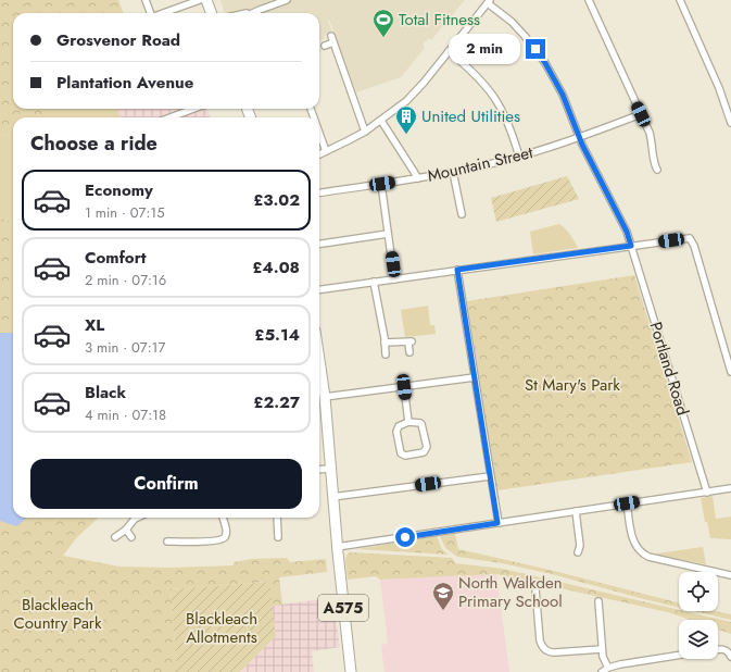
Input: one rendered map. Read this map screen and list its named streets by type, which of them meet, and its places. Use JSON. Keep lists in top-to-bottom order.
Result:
{
  "streets": {
    "main road": ["A575"],
    "street": ["Mountain Street", "Portland Road"]
  },
  "crossings": [
    ["Mountain Street", "Portland Road"]
  ],
  "parks": ["St Mary's Park", "Blackleach Country Park", "Blackleach Allotments"],
  "places": {
    "sports": ["Total Fitness"],
    "building": ["United Utilities"],
    "school or university": ["North Walkden Primary School"]
  },
  "page": {
    "banner": ["Grosvenor Road", "Plantation Avenue"],
    "bubble": "2 min",
    "heading": "Choose a ride",
    "list": [
      {
        "name": "Economy",
        "note": "1 min · 07:15",
        "value": "£3.02"
      },
      {
        "name": "Comfort",
        "note": "2 min · 07:16",
        "value": "£4.08"
      },
      {
        "name": "XL",
        "note": "3 min · 07:17",
        "value": "£5.14"
      },
      {
        "name": "Black",
        "note": "4 min · 07:18",
        "value": "£2.27"
      }
    ],
    "buttons": "Confirm"
  }
}
